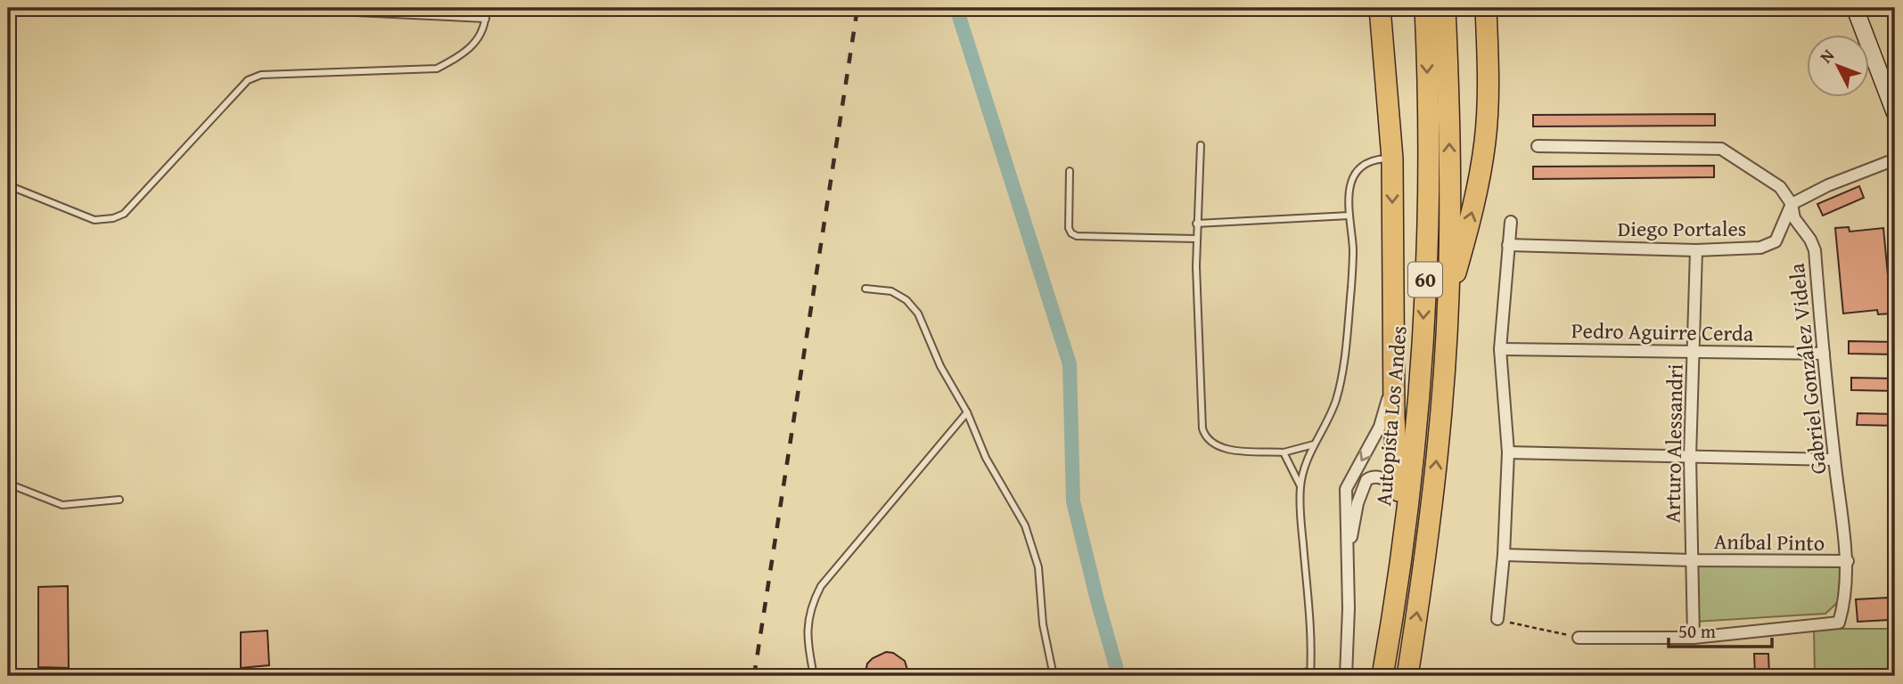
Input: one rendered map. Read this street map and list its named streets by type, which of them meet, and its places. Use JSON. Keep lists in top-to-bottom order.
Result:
{
  "streets": {
    "highway": ["60", "Autopista Los Andes"],
    "street": [
      "Diego Portales",
      "Pedro Aguirre Cerda",
      "Gabriel González Videla",
      "Arturo Alessandri",
      "Aníbal Pinto"
    ]
  },
  "crossings": [
    ["Diego Portales", "Gabriel González Videla"],
    ["Diego Portales", "Arturo Alessandri"],
    ["Pedro Aguirre Cerda", "Gabriel González Videla"],
    ["Pedro Aguirre Cerda", "Arturo Alessandri"],
    ["Gabriel González Videla", "Arturo Alessandri"],
    ["Gabriel González Videla", "Aníbal Pinto"],
    ["Arturo Alessandri", "Aníbal Pinto"]
  ],
  "scale_bar": "50 m",
  "north": "top left"
}
